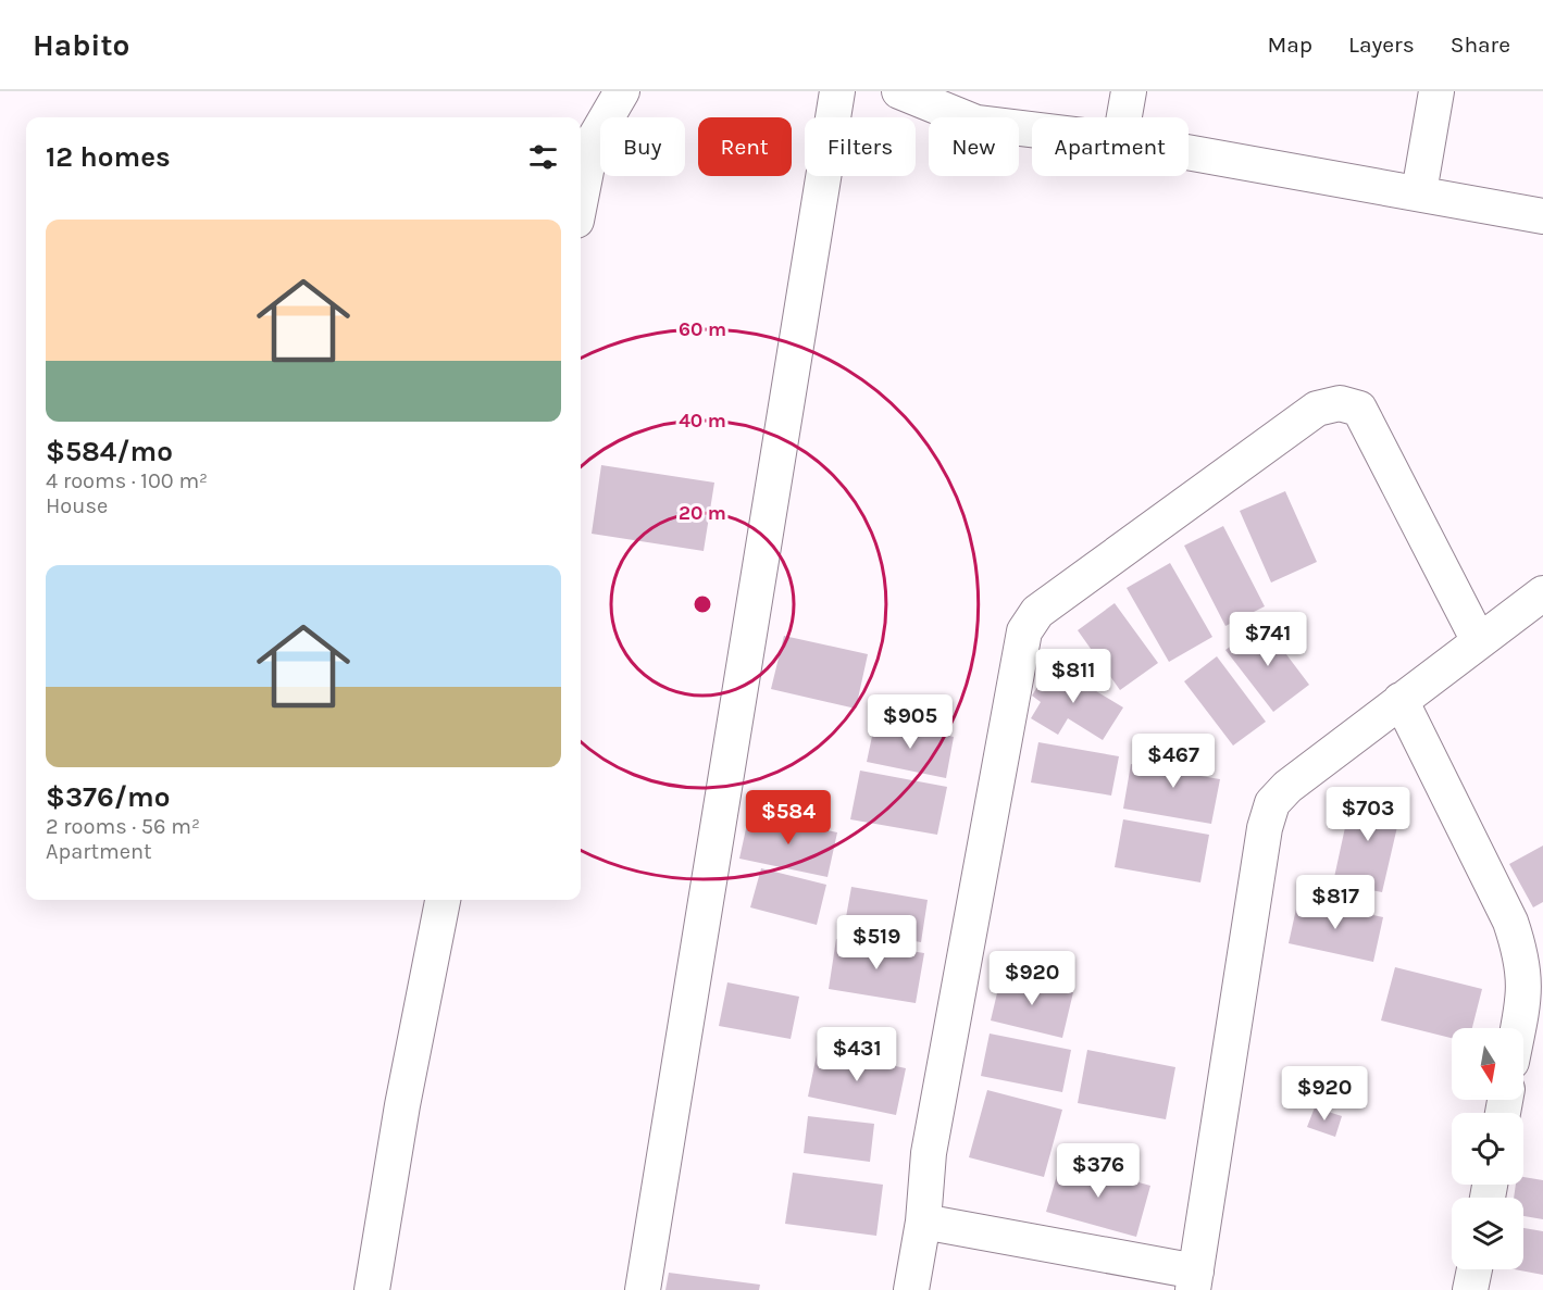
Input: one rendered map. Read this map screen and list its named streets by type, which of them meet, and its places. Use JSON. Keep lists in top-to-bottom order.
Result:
{
  "north": "bottom",
  "page": {
    "header": "Habito",
    "nav": ["Map", "Layers", "Share"],
    "chip": [
      "Buy",
      "Rent",
      "Filters",
      "New",
      "Apartment"
    ],
    "heading": "12 homes",
    "list": [
      {
        "name": "$584/mo",
        "note": "4 rooms · 100 m² · House"
      },
      {
        "name": "$376/mo",
        "note": "2 rooms · 56 m² · Apartment"
      }
    ],
    "price": [
      "$741",
      "$811",
      "$905",
      "$467",
      "$703",
      "$584",
      "$817",
      "$519",
      "$920",
      "$431",
      "$920",
      "$376"
    ]
  },
  "rings": ["60 m", "40 m", "20 m"]
}
